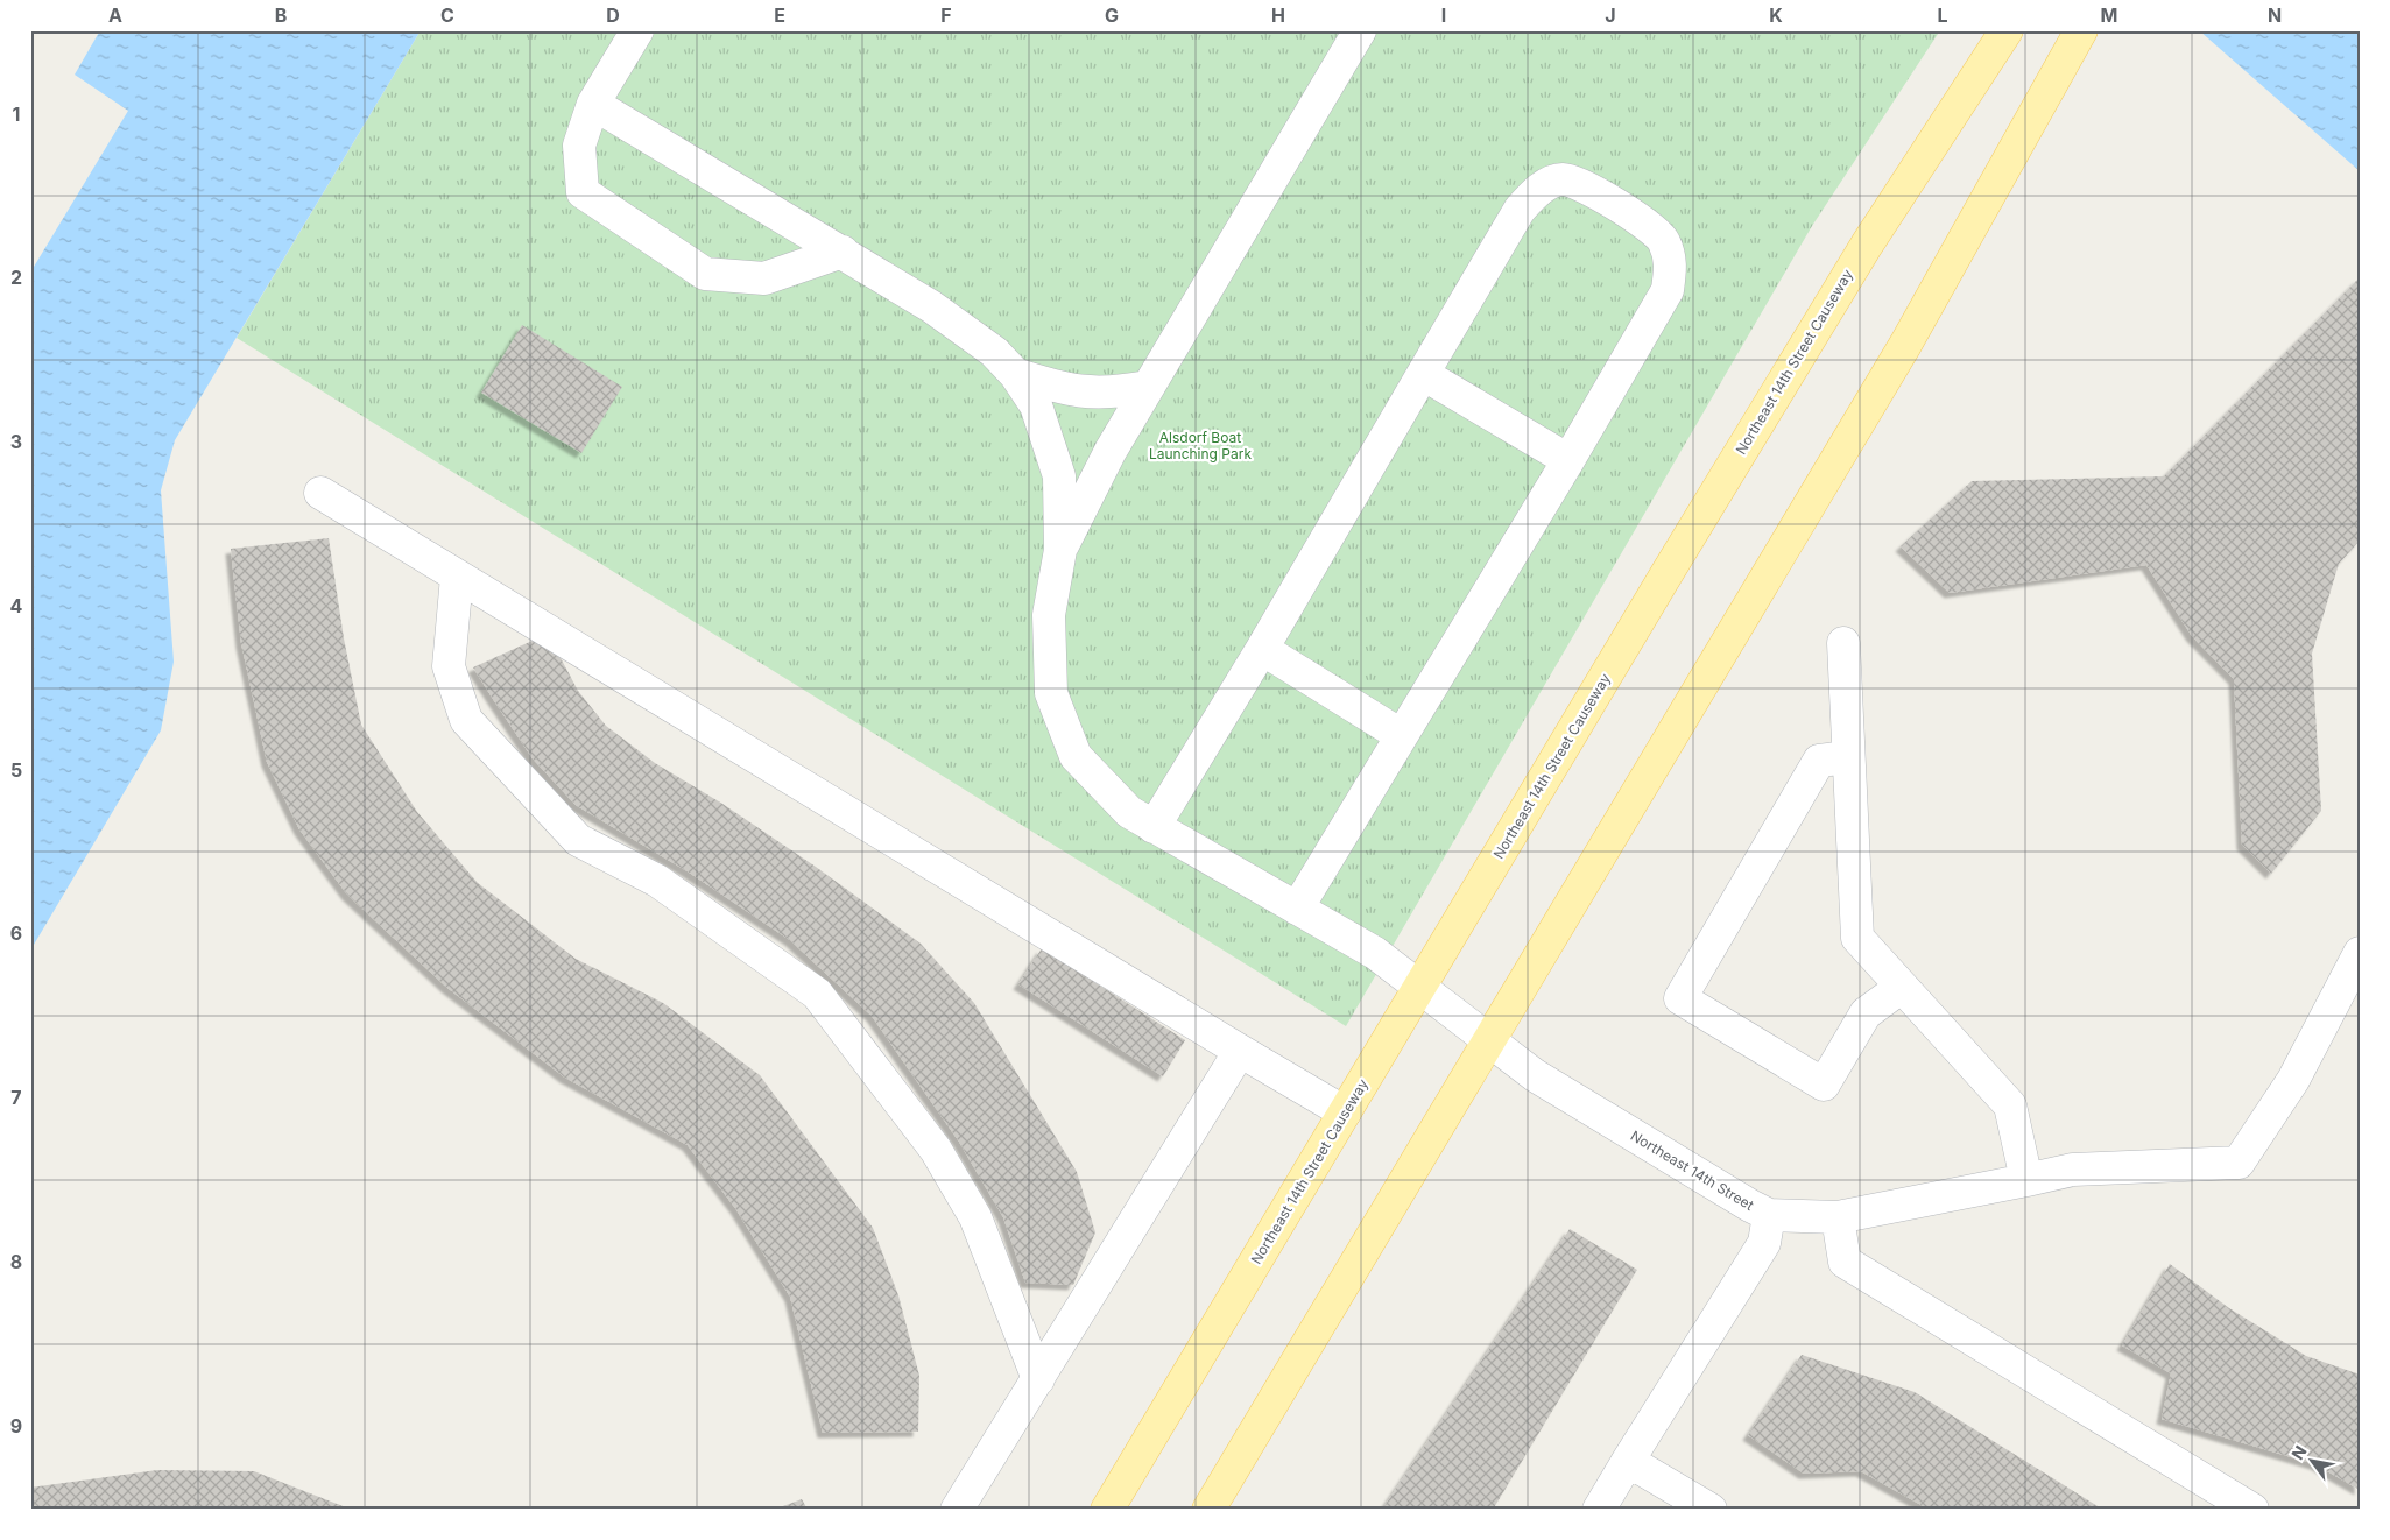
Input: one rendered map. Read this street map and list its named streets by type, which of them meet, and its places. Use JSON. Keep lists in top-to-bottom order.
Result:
{
  "streets": {
    "main road": ["Northeast 14th Street Causeway"],
    "street": ["Northeast 14th Street"]
  },
  "crossings": [
    ["Northeast 14th Street Causeway", "Northeast 14th Street"]
  ],
  "parks": ["Alsdorf Boat Launching Park"],
  "north": "top left",
  "grid": {
    "columns": [
      "A",
      "B",
      "C",
      "D",
      "E",
      "F",
      "G",
      "H",
      "I",
      "J",
      "K",
      "L",
      "M",
      "N"
    ],
    "rows": [
      "1",
      "2",
      "3",
      "4",
      "5",
      "6",
      "7",
      "8",
      "9"
    ]
  }
}
